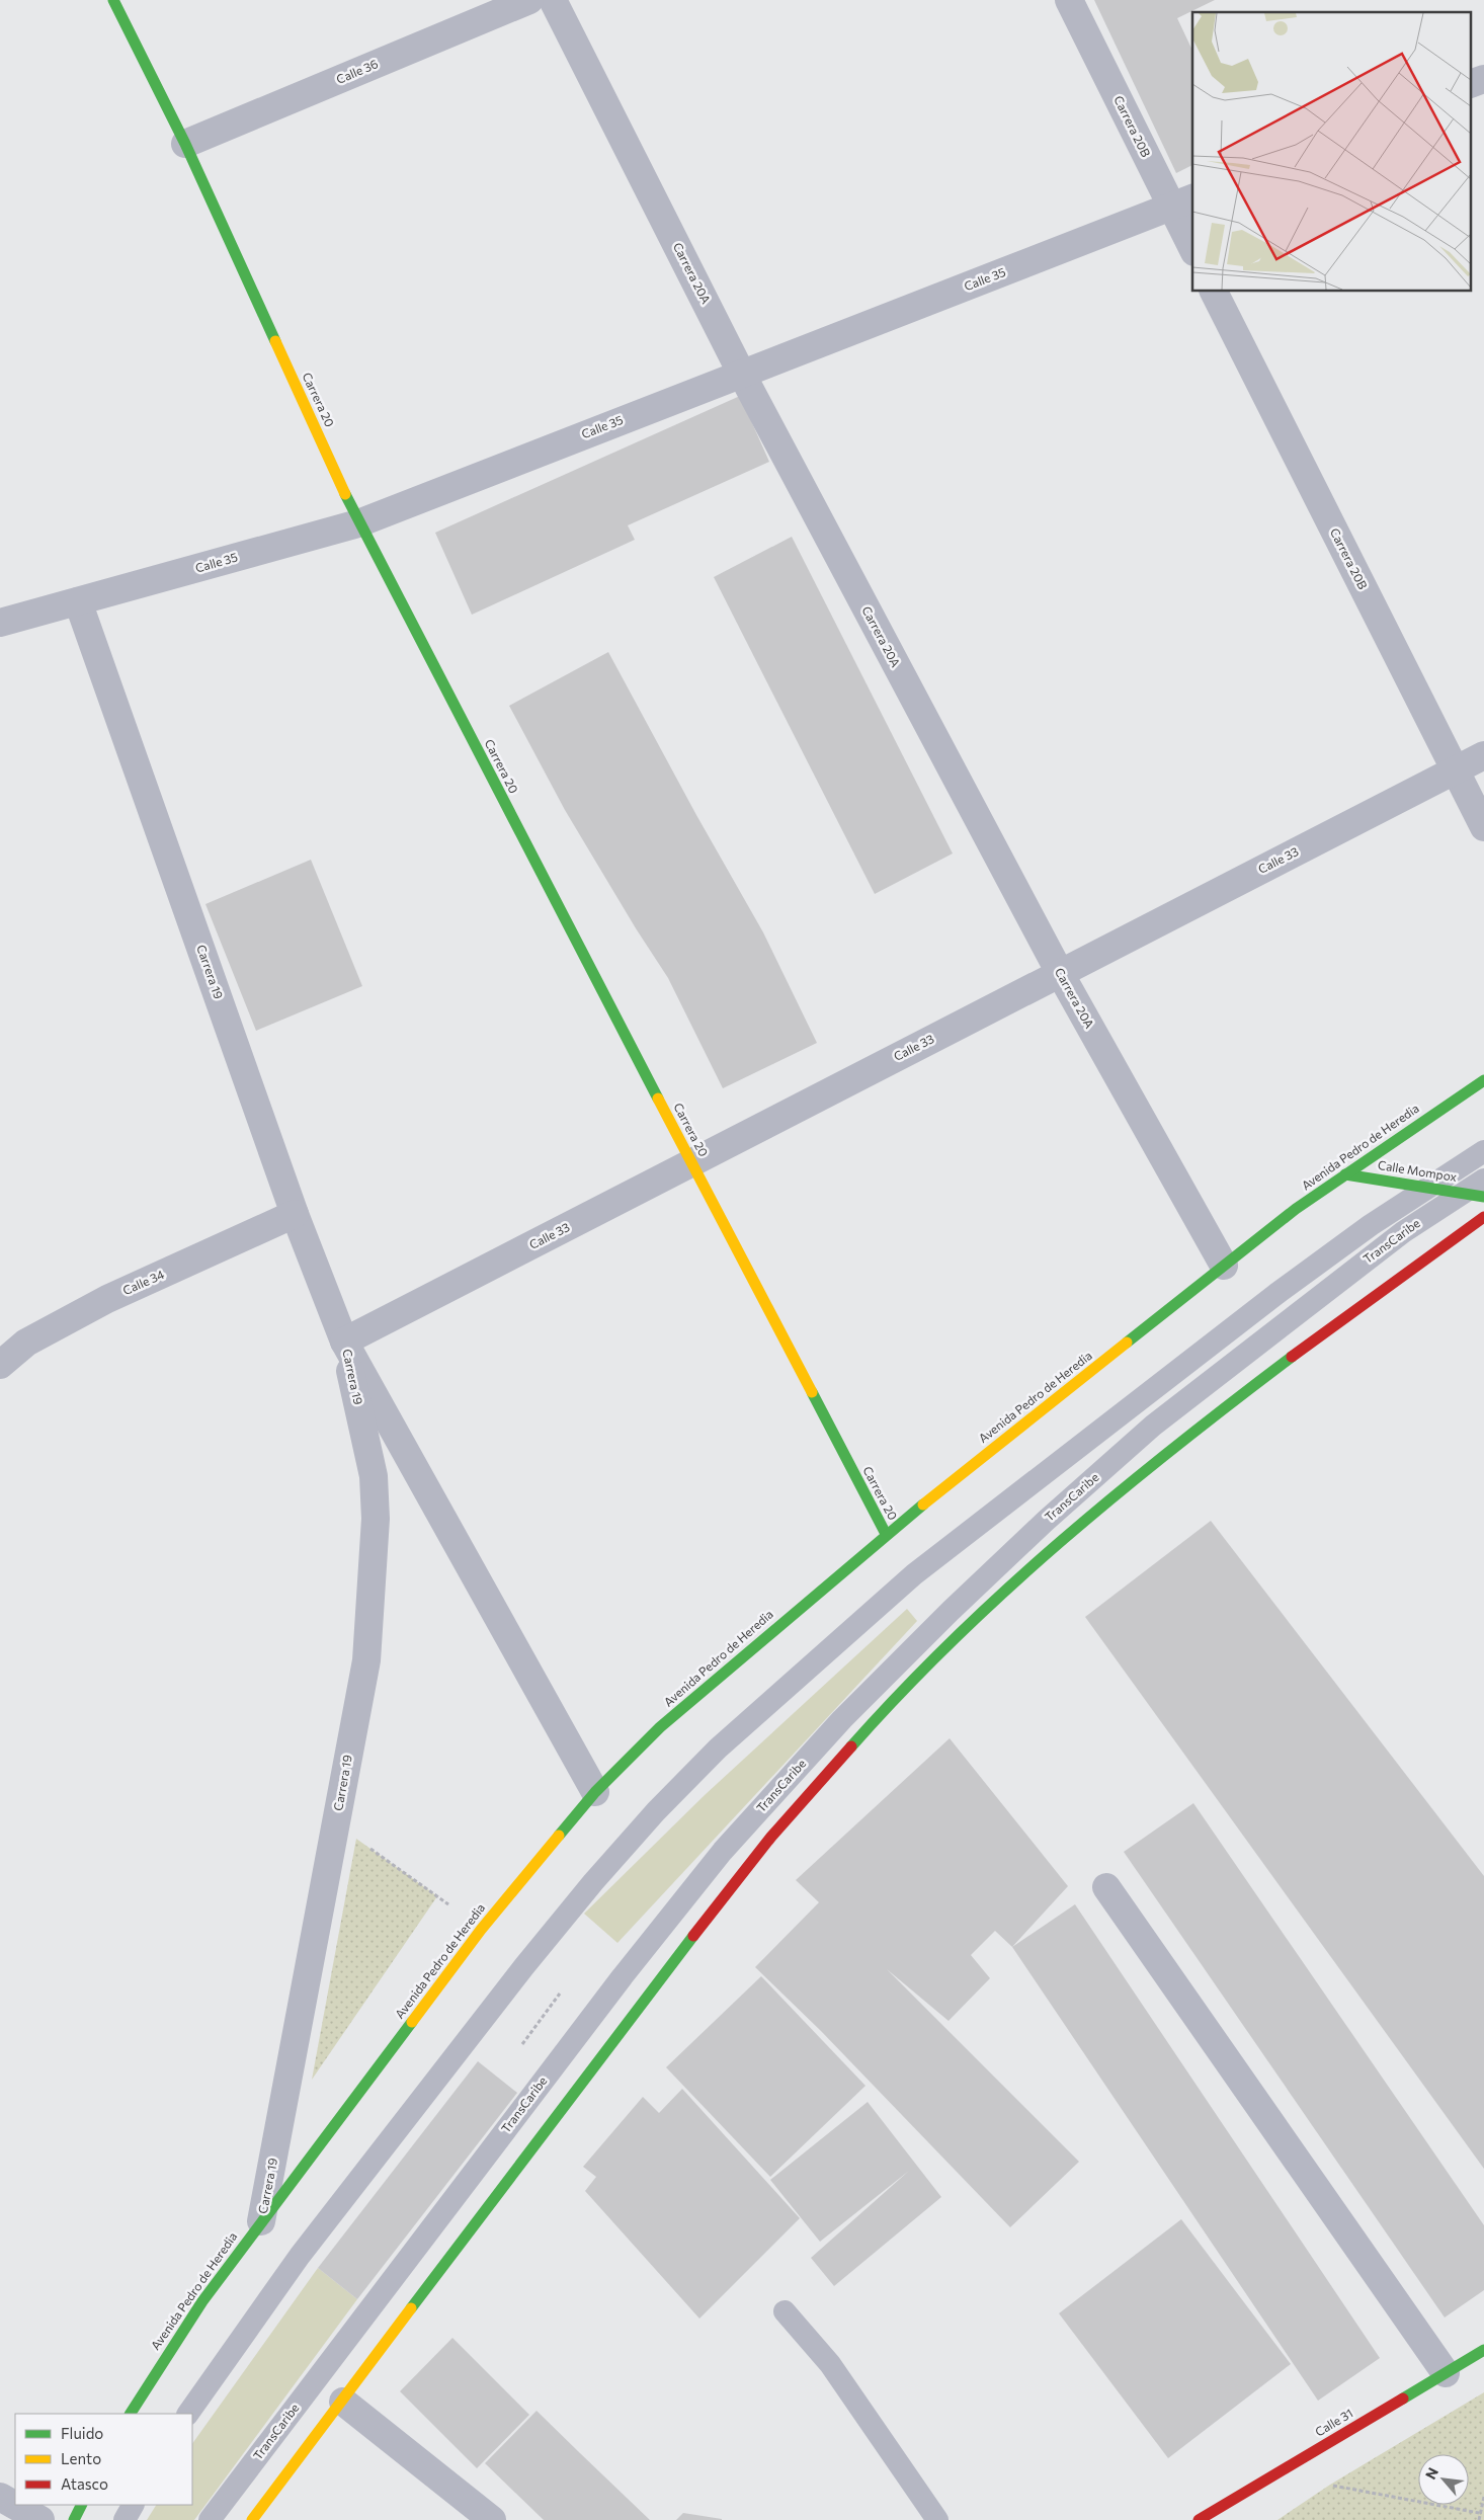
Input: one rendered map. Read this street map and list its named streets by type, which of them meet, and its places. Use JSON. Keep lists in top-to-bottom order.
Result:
{
  "streets": {
    "main road": [
      "Carrera 20",
      "Avenida Pedro de Heredia",
      "Calle Mompox",
      "Calle 31"
    ],
    "street": [
      "Calle 36",
      "Carrera 20B",
      "Carrera 20A",
      "Calle 35",
      "Calle 33",
      "Carrera 19",
      "Calle 34"
    ],
    "lane": ["TransCaribe"]
  },
  "crossings": [
    ["Calle 36", "Carrera 20"],
    ["Carrera 20B", "Calle 35"],
    ["Carrera 20B", "Calle 33"],
    ["Carrera 20A", "Calle 35"],
    ["Carrera 20A", "Calle 33"],
    ["Carrera 20A", "Avenida Pedro de Heredia"],
    ["Calle 35", "Carrera 20"],
    ["Calle 35", "Carrera 19"],
    ["Carrera 20", "Calle 33"],
    ["Carrera 20", "Avenida Pedro de Heredia"],
    ["Calle 33", "Carrera 19"],
    ["Carrera 19", "Avenida Pedro de Heredia"],
    ["Carrera 19", "Calle 34"],
    ["Avenida Pedro de Heredia", "Calle Mompox"],
    ["Calle Mompox", "TransCaribe"]
  ],
  "legend": ["Fluido", "Lento", "Atasco"],
  "north": "top left"
}
